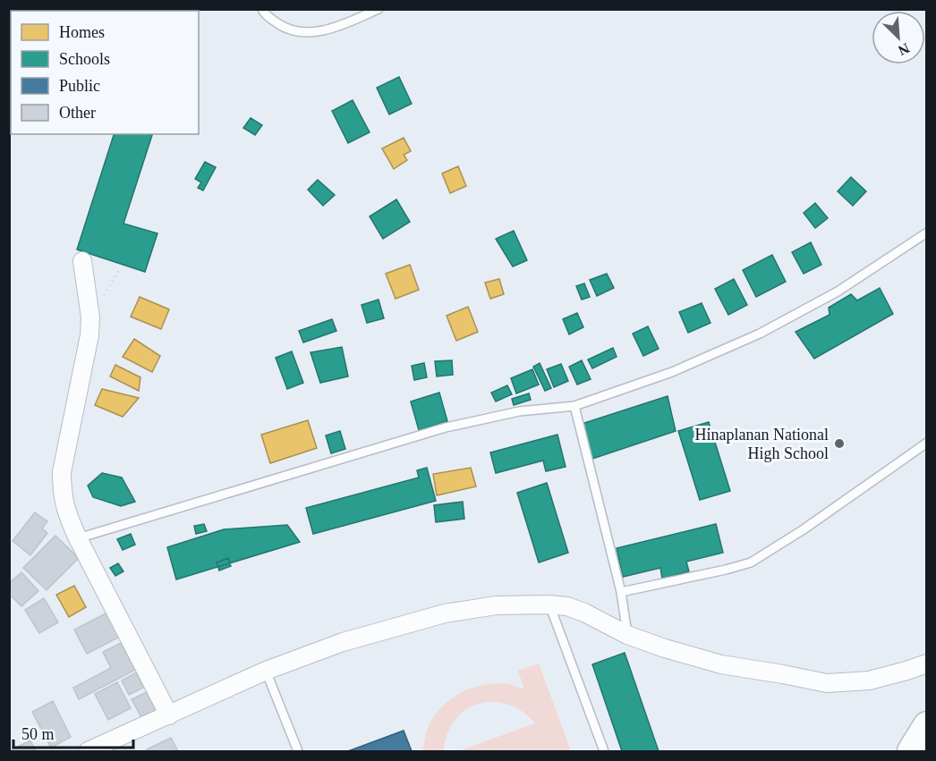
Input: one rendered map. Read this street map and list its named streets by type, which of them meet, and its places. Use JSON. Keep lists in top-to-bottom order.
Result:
{
  "places": ["Hinaplanan National High School"],
  "legend": [
    "Homes",
    "Schools",
    "Public",
    "Other"
  ],
  "scale_bar": "50 m",
  "north": "bottom right"
}
